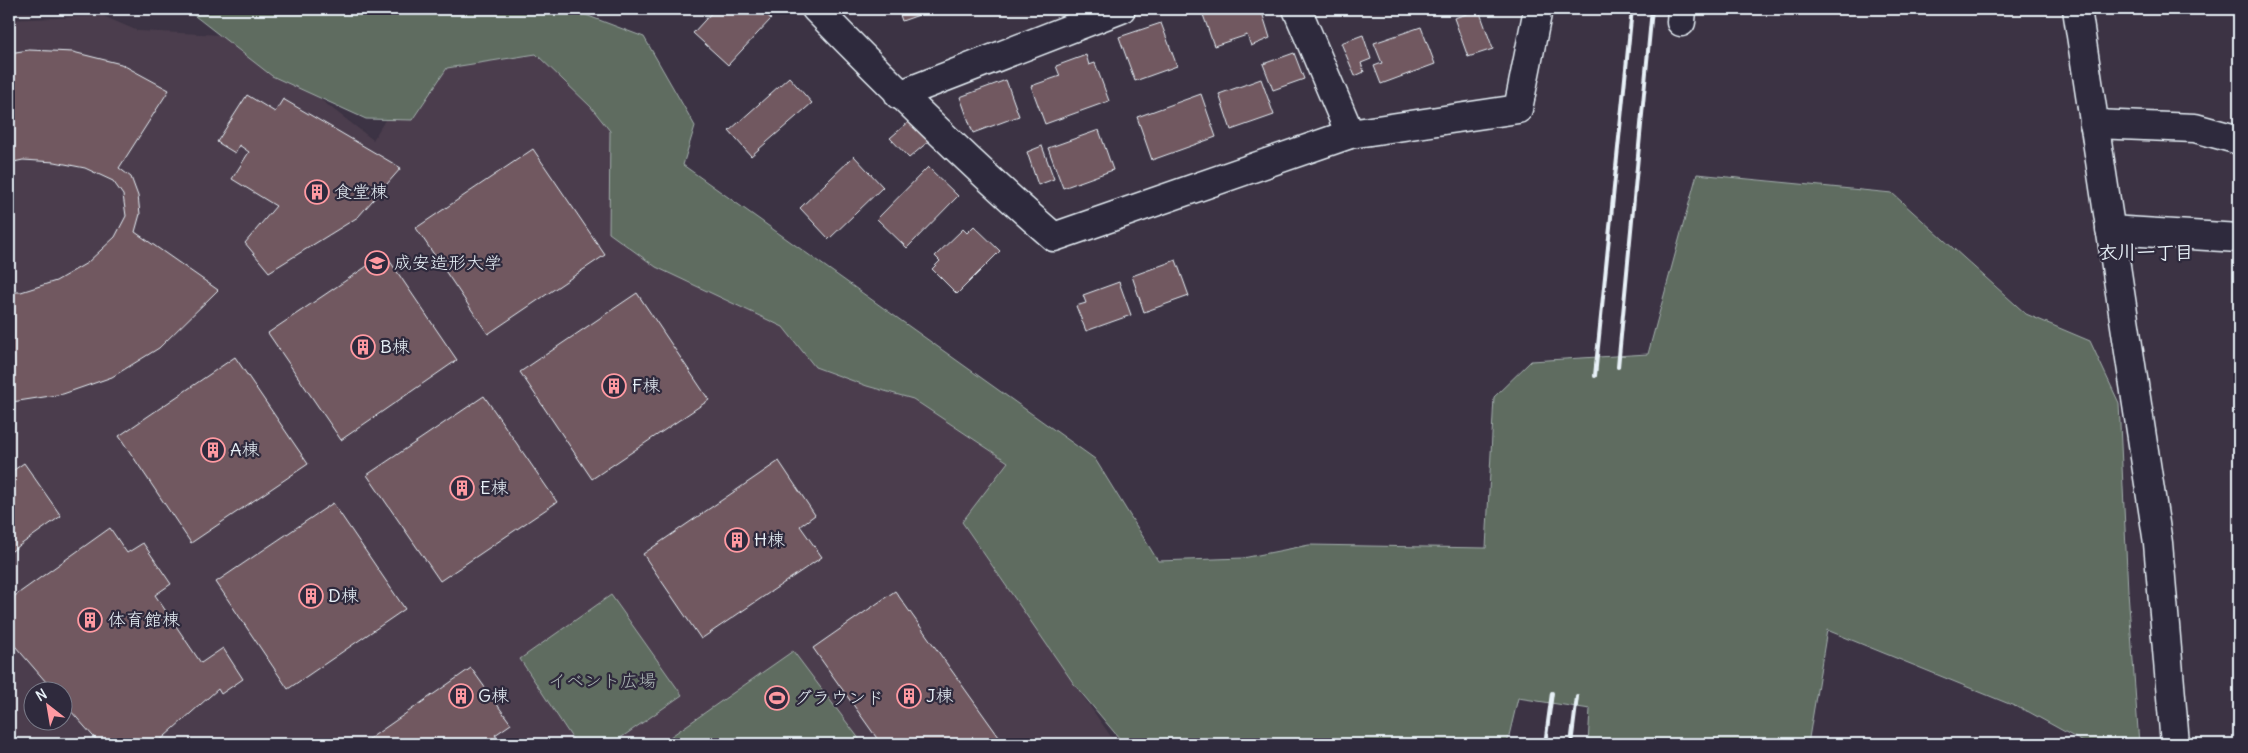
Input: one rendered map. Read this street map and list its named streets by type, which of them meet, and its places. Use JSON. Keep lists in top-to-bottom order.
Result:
{
  "districts": ["衣川一丁目"],
  "parks": ["イベント広場"],
  "places": {
    "building": [
      "食堂棟",
      "B棟",
      "F棟",
      "A棟",
      "E棟",
      "H棟",
      "D棟",
      "体育館棟",
      "G棟",
      "J棟"
    ],
    "school or university": ["成安造形大学"],
    "sports": ["グラウンド"]
  },
  "north": "top left"
}
